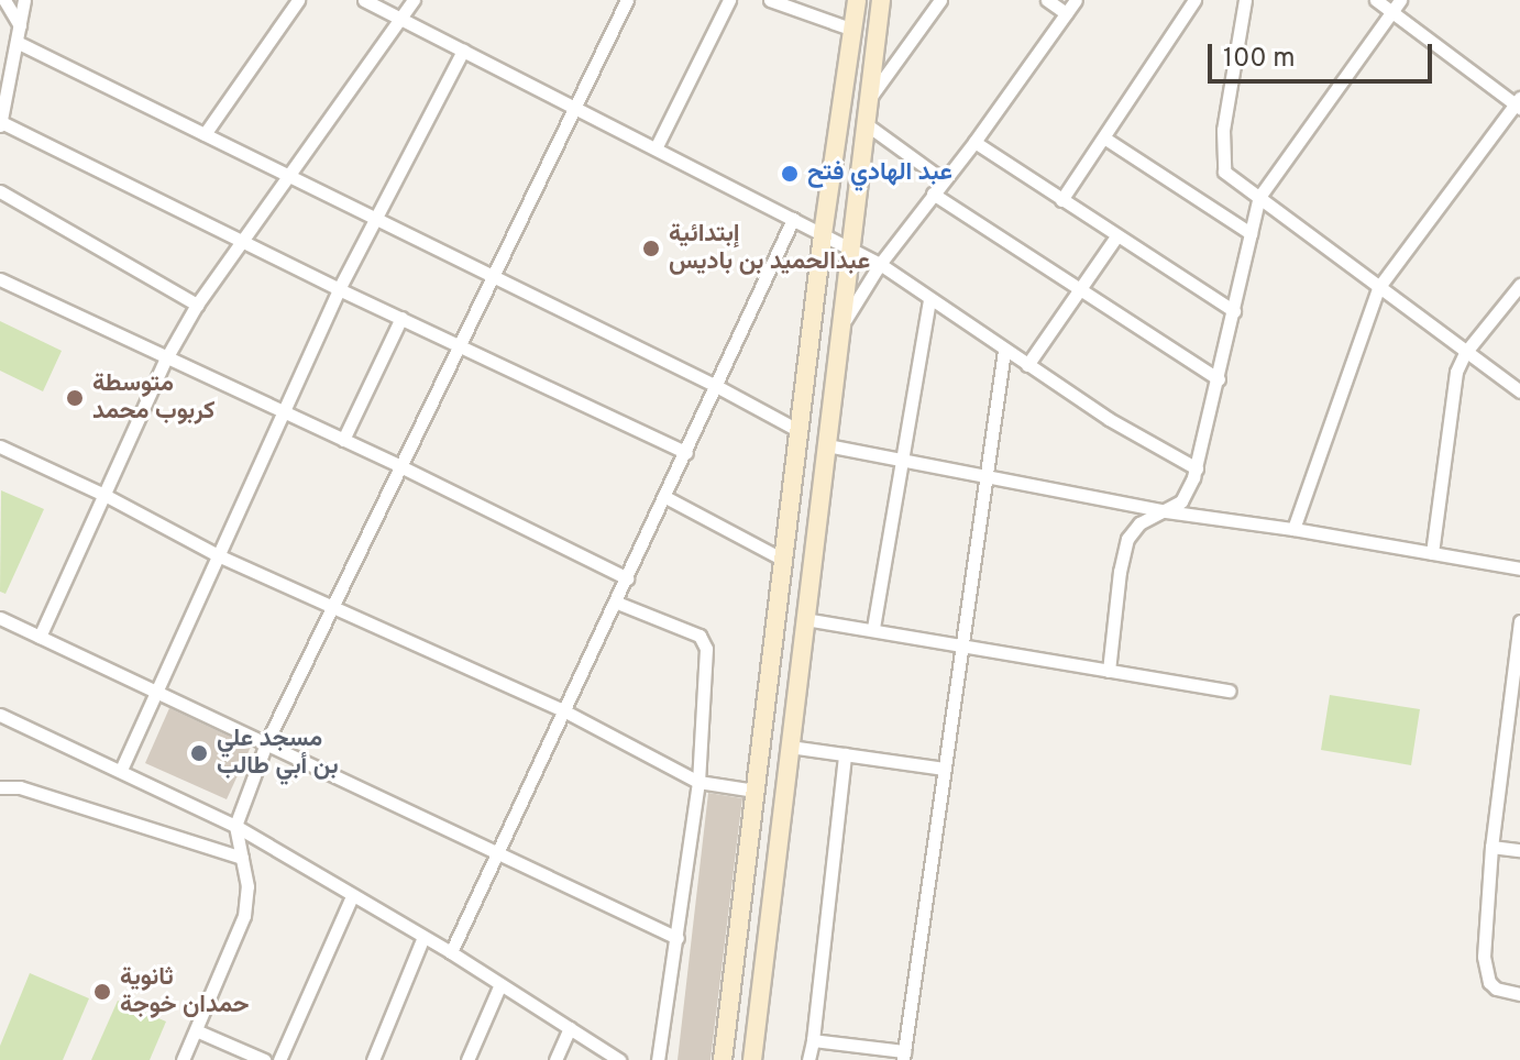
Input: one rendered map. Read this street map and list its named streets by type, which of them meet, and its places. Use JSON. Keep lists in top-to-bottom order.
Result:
{
  "places": [
    "عبد الهادي فتح",
    "إبتدائية عبدالحميد بن باديس",
    "متوسطة كربوب محمد",
    "مسجد علي بن أبي طالب",
    "ثانوية حمدان خوجة"
  ],
  "scale_bar": "100 m"
}
